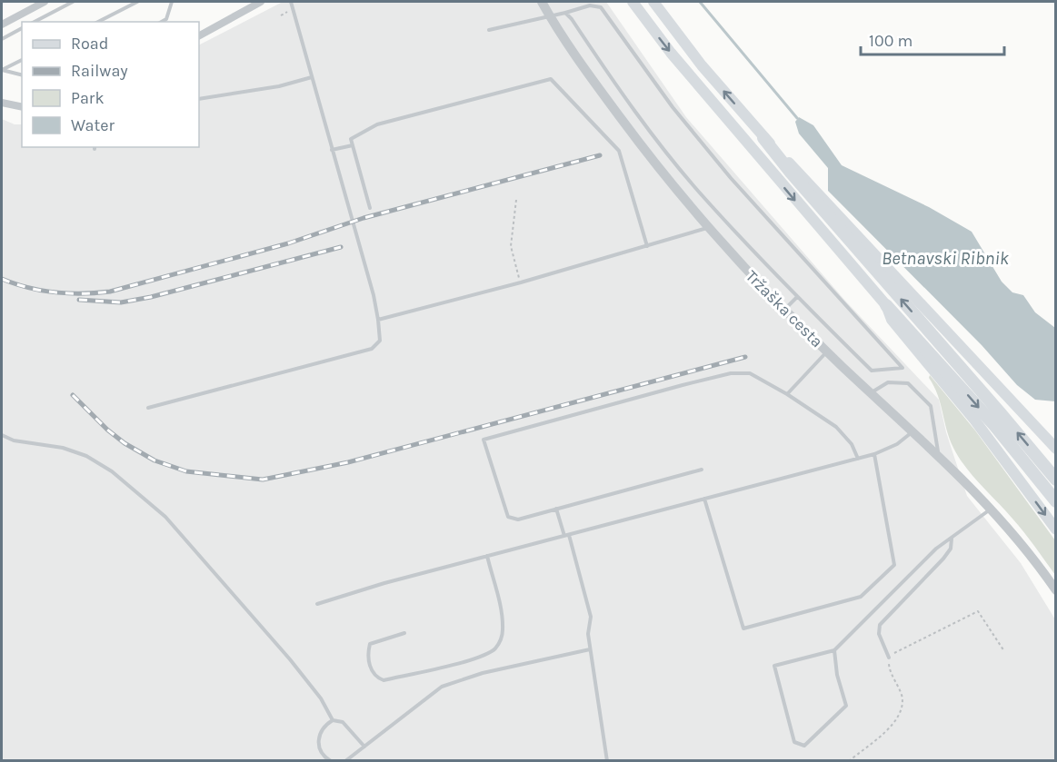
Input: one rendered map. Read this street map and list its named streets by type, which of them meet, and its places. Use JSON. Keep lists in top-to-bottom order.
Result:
{
  "streets": {
    "street": ["Tržaška cesta"]
  },
  "water": ["Betnavski Ribnik"],
  "legend": [
    "Road",
    "Railway",
    "Park",
    "Water"
  ],
  "scale_bar": "100 m"
}
